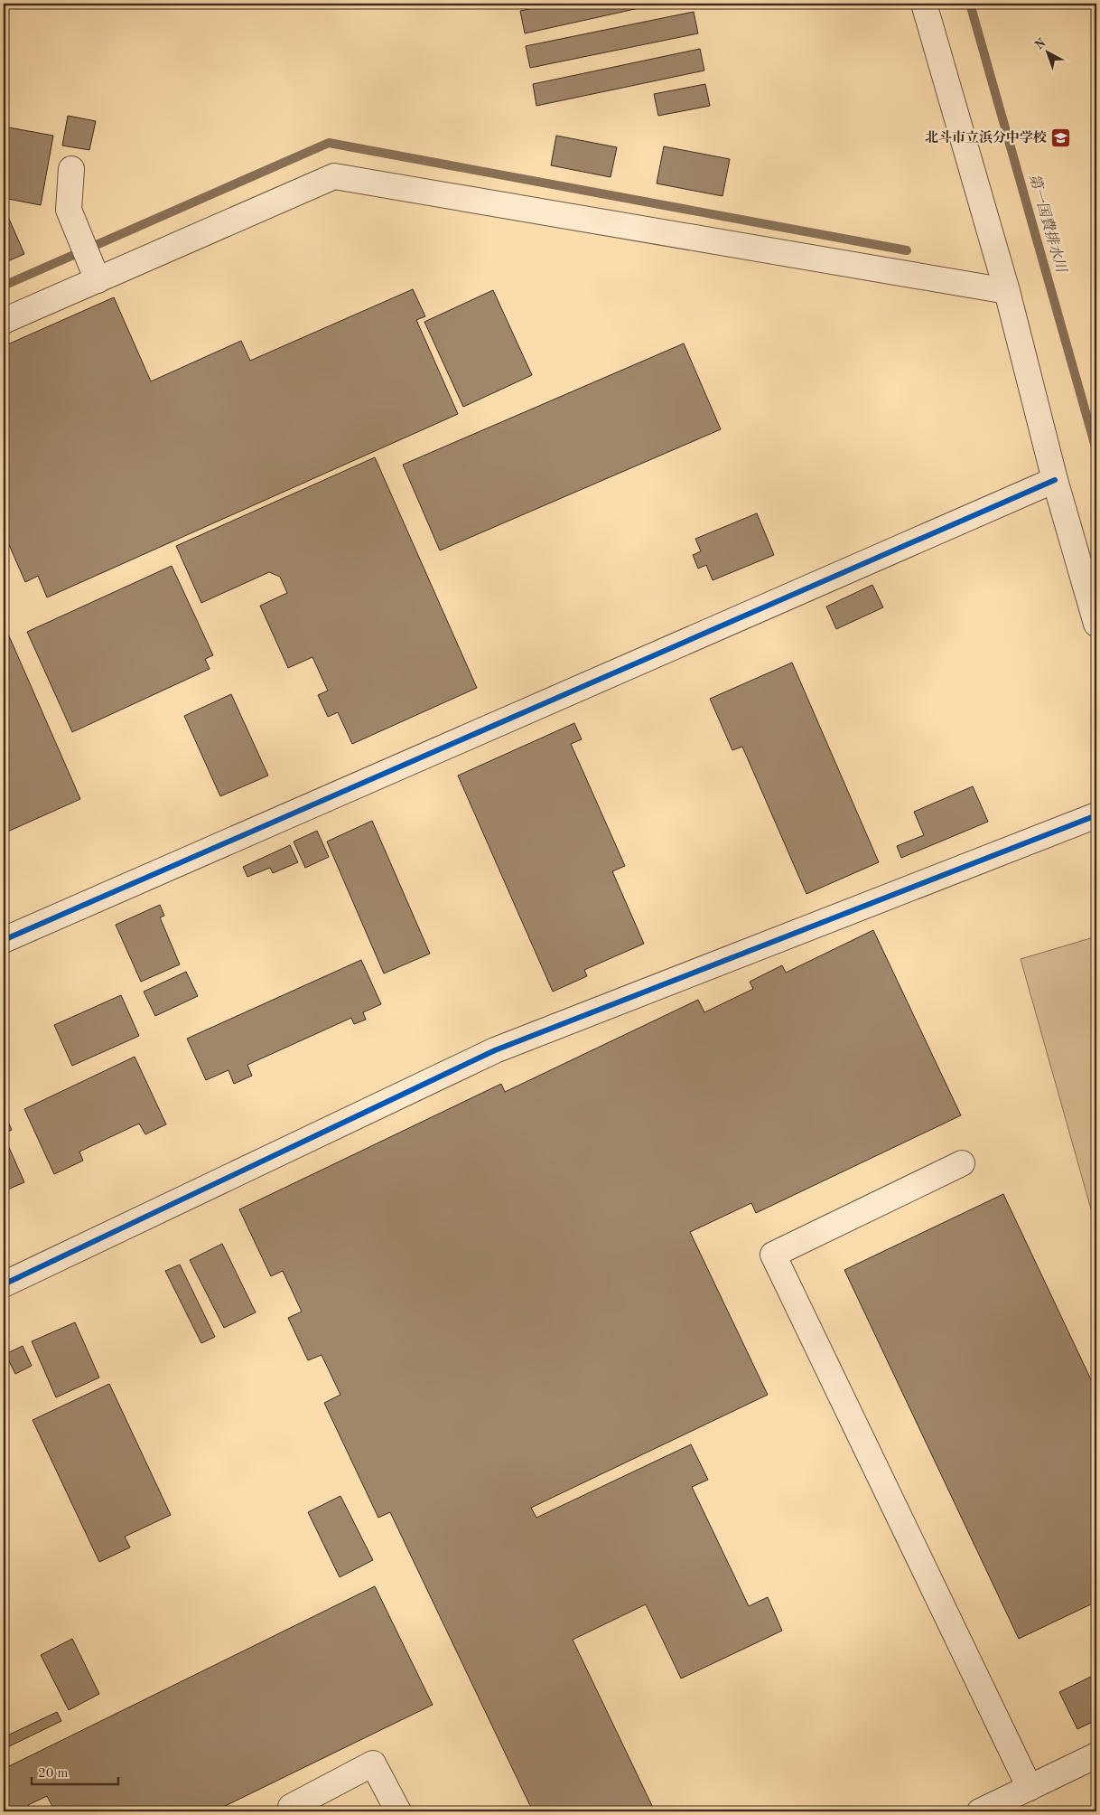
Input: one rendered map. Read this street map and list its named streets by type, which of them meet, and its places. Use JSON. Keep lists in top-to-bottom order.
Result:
{
  "water": ["第一国費排水川"],
  "places": {
    "school or university": ["北斗市立浜分中学校"]
  },
  "scale_bar": "20 m",
  "north": "top left"
}
